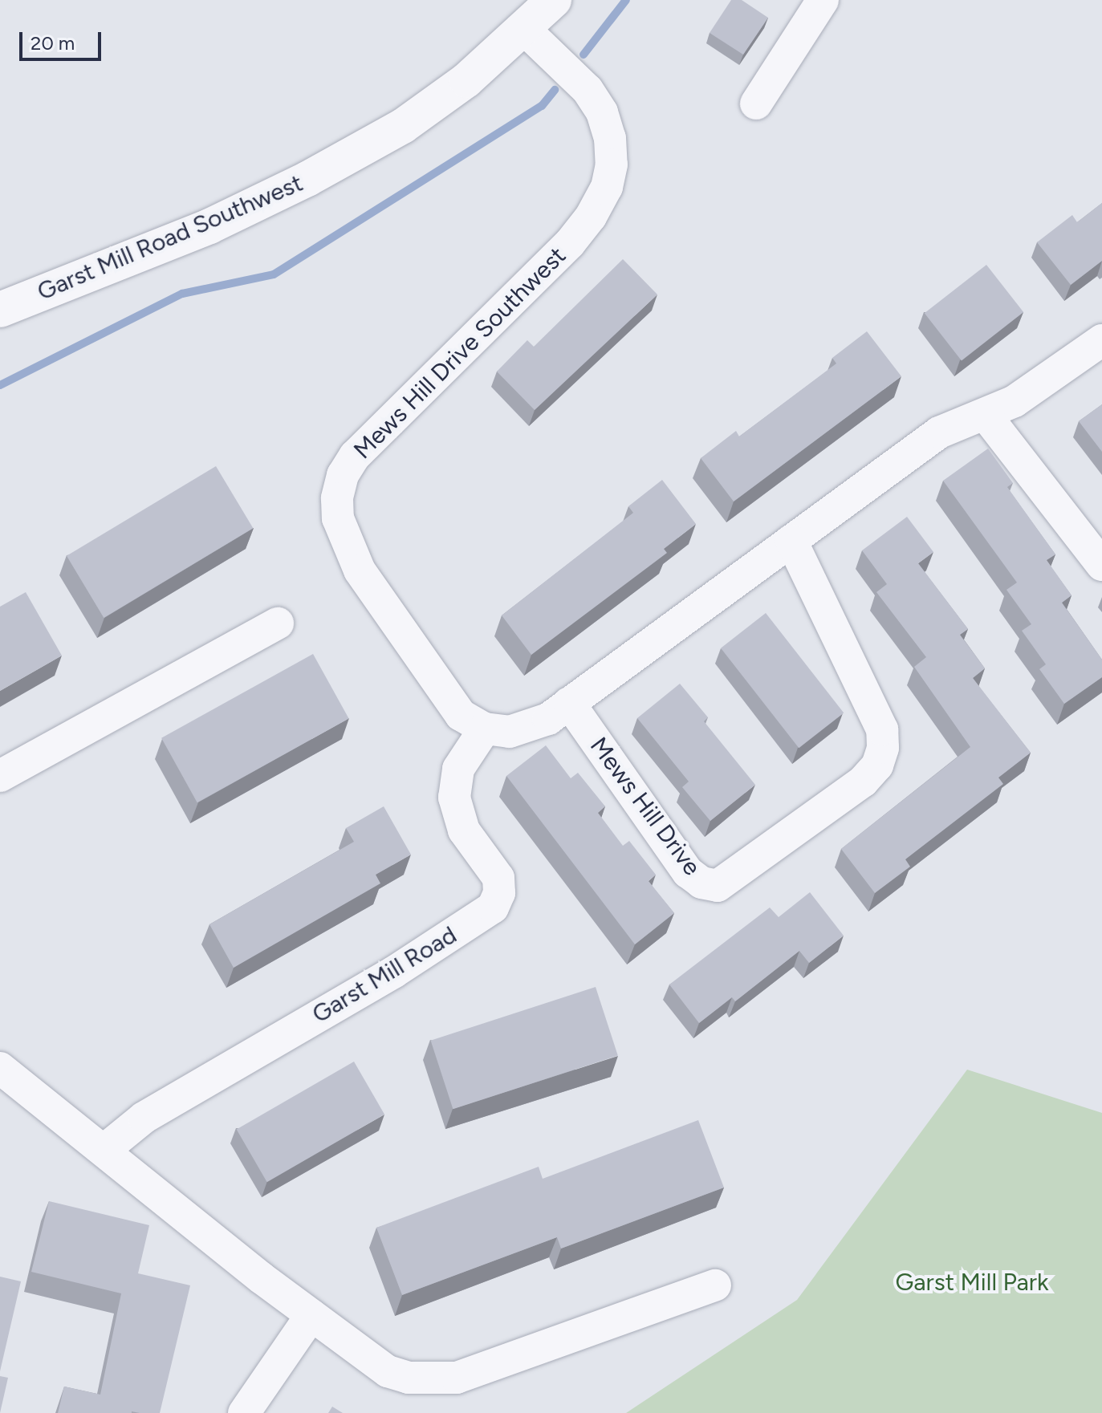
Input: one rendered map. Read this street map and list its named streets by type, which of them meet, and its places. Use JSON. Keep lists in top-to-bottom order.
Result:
{
  "streets": {
    "street": [
      "Garst Mill Road Southwest",
      "Mews Hill Drive Southwest",
      "Mews Hill Drive",
      "Garst Mill Road"
    ]
  },
  "crossings": [
    ["Garst Mill Road Southwest", "Mews Hill Drive Southwest"],
    ["Mews Hill Drive Southwest", "Garst Mill Road"]
  ],
  "parks": ["Garst Mill Park"],
  "scale_bar": "20 m"
}
